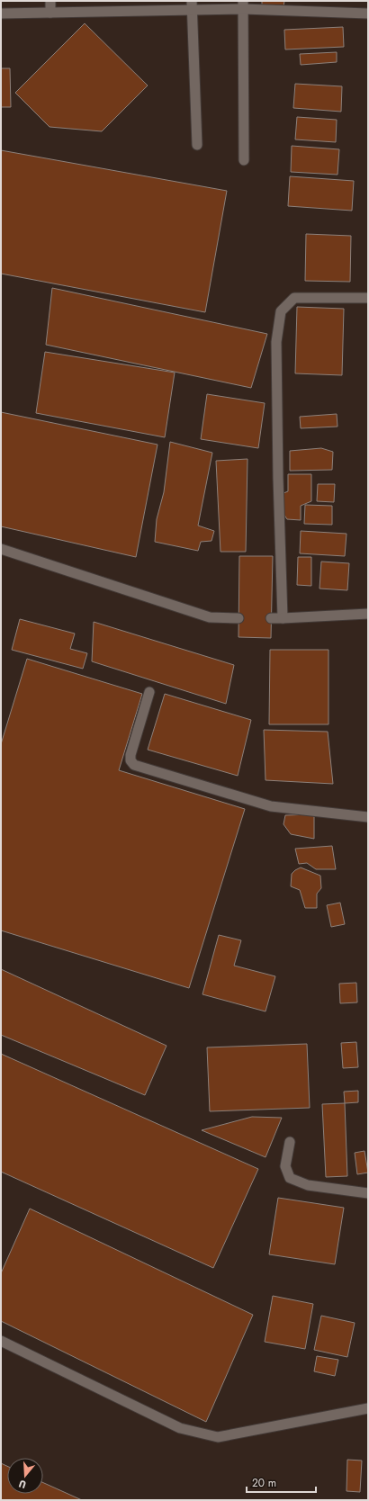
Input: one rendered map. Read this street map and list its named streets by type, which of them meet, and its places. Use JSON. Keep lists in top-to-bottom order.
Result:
{
  "scale_bar": "20 m",
  "north": "bottom"
}
